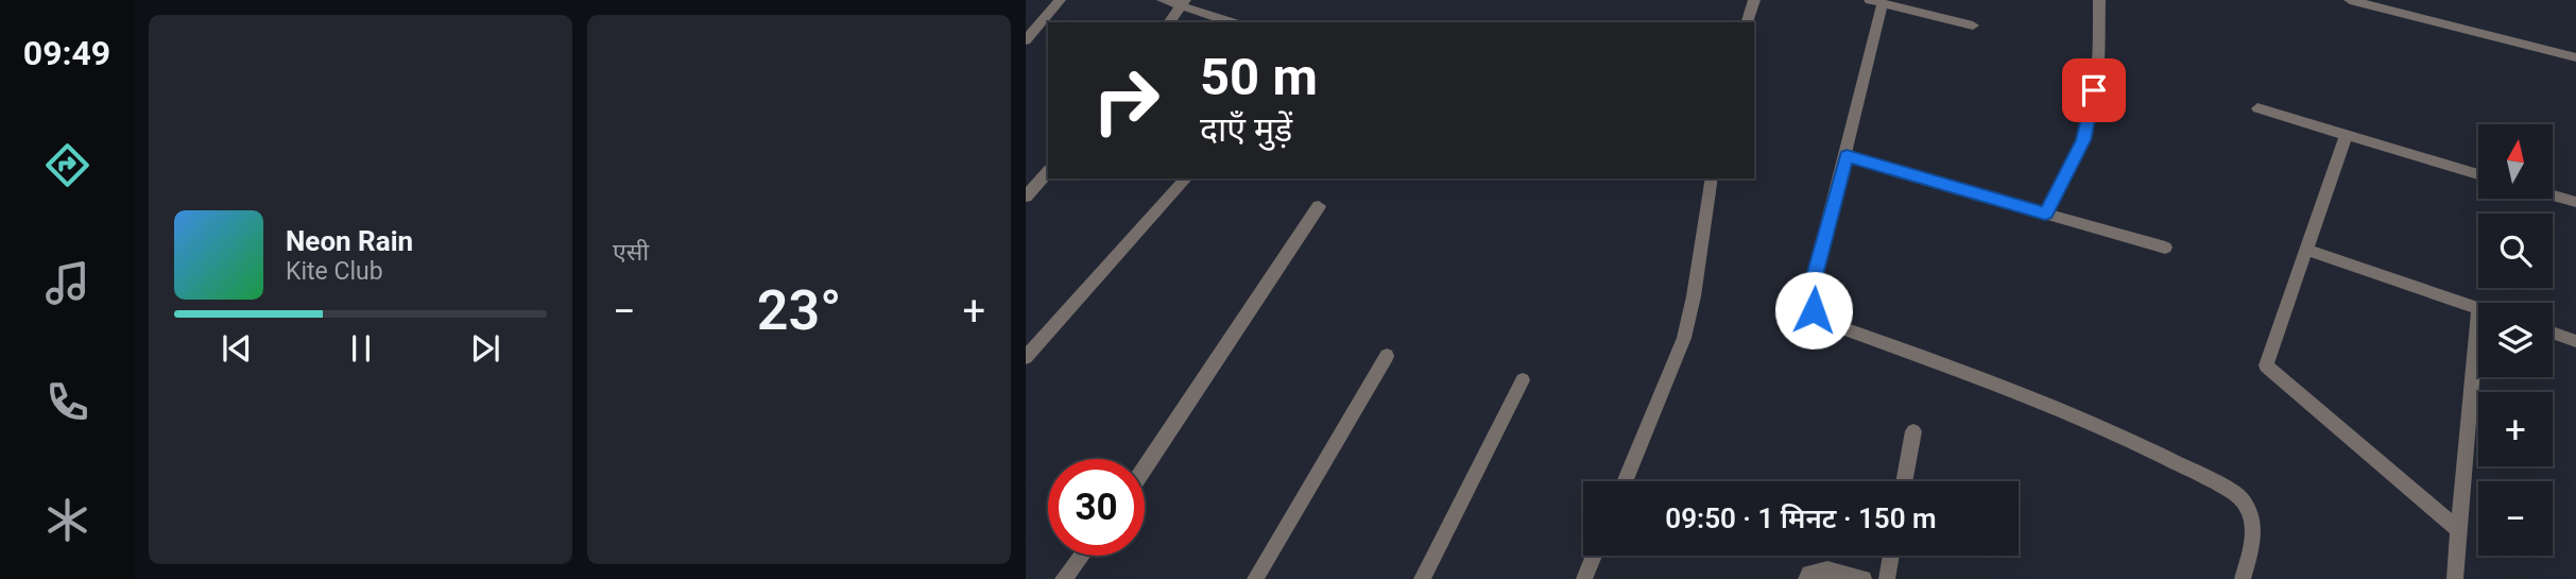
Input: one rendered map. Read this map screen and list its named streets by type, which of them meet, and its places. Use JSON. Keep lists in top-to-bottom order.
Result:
{
  "north": "top",
  "page": {
    "tabs": "09:49",
    "tile": "एसी",
    "turn": ["50 m", "दाएँ मुड़ें"],
    "map_buttons": ["+", "−"],
    "song": ["Neon Rain", "Kite Club"],
    "heat": ["−", "23°", "+"],
    "limit": "30",
    "trip": "09:50 · 1 मिनट · 150 m"
  }
}
